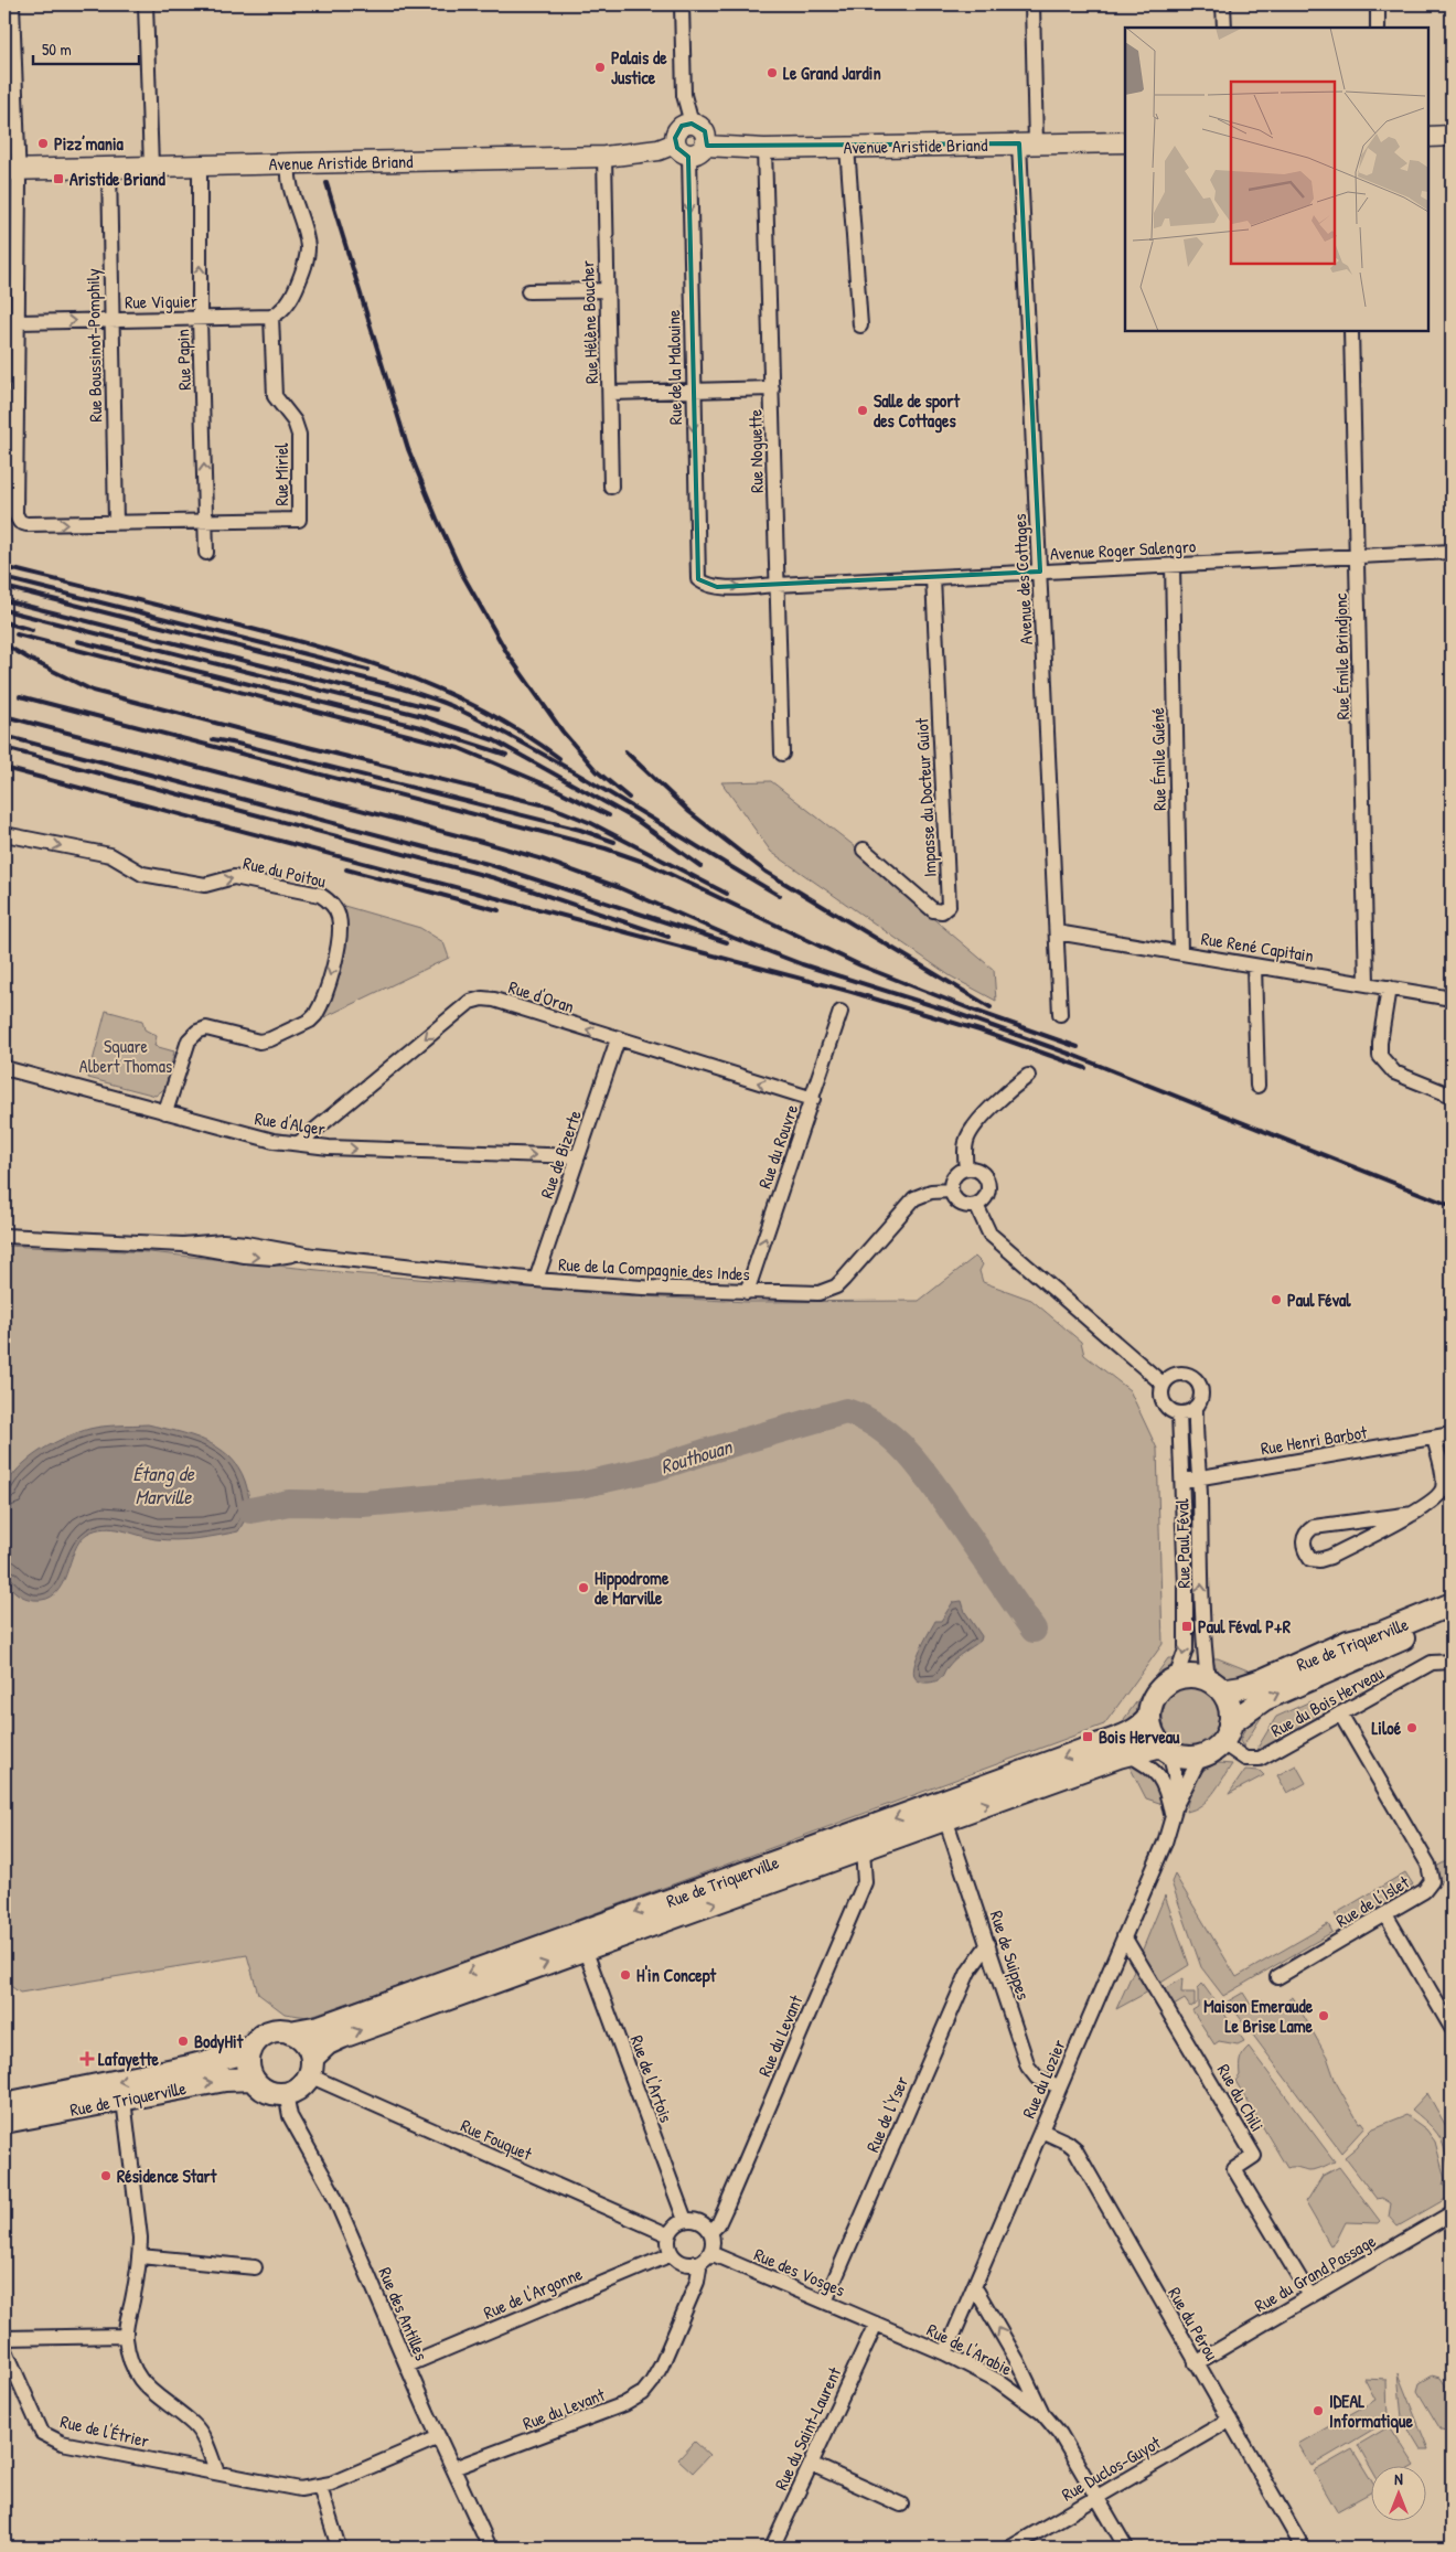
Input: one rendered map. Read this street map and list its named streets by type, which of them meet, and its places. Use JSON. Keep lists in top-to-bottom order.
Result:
{
  "streets": {
    "main road": ["Avenue Aristide Briand", "Rue de Triquerville"],
    "street": [
      "Rue Viguier",
      "Rue Hélène Boucher",
      "Rue Boussinot-Pomphily",
      "Rue Papin",
      "Rue de la Malouine",
      "Rue Noguette",
      "Rue Miriel",
      "Avenue Roger Salengro",
      "Avenue des Cottages",
      "Rue Émile Brindjonc",
      "Rue Émile Guéné",
      "Impasse du Docteur Guiot",
      "Rue du Poitou",
      "Rue René Capitain",
      "Rue d'Oran",
      "Rue d'Alger",
      "Rue du Rouvre",
      "Rue de Bizerte",
      "Rue de la Compagnie des Indes",
      "Rue Henri Barbot",
      "Rue Paul Féval",
      "Rue du Bois Herveau",
      "Rue de l’Islet",
      "Rue de Suippes",
      "Rue du Levant",
      "Rue de l'Artois",
      "Rue du Lozier",
      "Rue du Chili",
      "Rue de l'Yser",
      "Rue Fouquet",
      "Rue des Vosges",
      "Rue du Grand Passage",
      "Rue de l'Argonne",
      "Rue des Antilles",
      "Rue du Pérou",
      "Rue de l'Arabie",
      "Rue du Saint-Laurent",
      "Rue de l'Étrier",
      "Rue Duclos-Guyot"
    ]
  },
  "crossings": [
    ["Avenue Aristide Briand", "Rue Hélène Boucher"],
    ["Avenue Aristide Briand", "Rue Boussinot-Pomphily"],
    ["Avenue Aristide Briand", "Rue Papin"],
    ["Avenue Aristide Briand", "Rue de la Malouine"],
    ["Avenue Aristide Briand", "Rue Noguette"],
    ["Avenue Aristide Briand", "Avenue des Cottages"],
    ["Rue Viguier", "Rue Boussinot-Pomphily"],
    ["Rue Viguier", "Rue Papin"],
    ["Rue Viguier", "Rue Miriel"],
    ["Rue Boussinot-Pomphily", "Rue Miriel"],
    ["Rue Papin", "Rue Miriel"],
    ["Rue de la Malouine", "Avenue Roger Salengro"],
    ["Rue Noguette", "Avenue Roger Salengro"],
    ["Avenue Roger Salengro", "Avenue des Cottages"],
    ["Avenue Roger Salengro", "Rue Émile Brindjonc"],
    ["Avenue Roger Salengro", "Rue Émile Guéné"],
    ["Avenue Roger Salengro", "Impasse du Docteur Guiot"],
    ["Avenue des Cottages", "Rue René Capitain"],
    ["Rue Émile Brindjonc", "Rue René Capitain"],
    ["Rue Émile Guéné", "Rue René Capitain"],
    ["Rue du Poitou", "Rue d'Alger"],
    ["Rue d'Oran", "Rue d'Alger"],
    ["Rue d'Oran", "Rue du Rouvre"],
    ["Rue d'Oran", "Rue de Bizerte"],
    ["Rue d'Alger", "Rue de Bizerte"],
    ["Rue du Rouvre", "Rue de la Compagnie des Indes"],
    ["Rue de Bizerte", "Rue de la Compagnie des Indes"],
    ["Rue Henri Barbot", "Rue Paul Féval"],
    ["Rue Paul Féval", "Rue de Triquerville"],
    ["Rue Paul Féval", "Rue du Bois Herveau"],
    ["Rue Paul Féval", "Rue du Lozier"],
    ["Rue de Triquerville", "Rue du Bois Herveau"],
    ["Rue de Triquerville", "Rue de Suippes"],
    ["Rue de Triquerville", "Rue du Levant"],
    ["Rue de Triquerville", "Rue de l'Artois"],
    ["Rue de Triquerville", "Rue du Lozier"],
    ["Rue de Triquerville", "Rue Fouquet"],
    ["Rue de Triquerville", "Rue des Antilles"],
    ["Rue du Bois Herveau", "Rue de l’Islet"],
    ["Rue du Bois Herveau", "Rue du Lozier"],
    ["Rue de Suippes", "Rue du Lozier"],
    ["Rue de Suippes", "Rue de l'Yser"],
    ["Rue du Levant", "Rue de l'Artois"],
    ["Rue du Levant", "Rue Fouquet"],
    ["Rue du Levant", "Rue des Vosges"],
    ["Rue du Levant", "Rue de l'Argonne"],
    ["Rue du Levant", "Rue des Antilles"],
    ["Rue de l'Artois", "Rue Fouquet"],
    ["Rue de l'Artois", "Rue des Vosges"],
    ["Rue de l'Artois", "Rue de l'Argonne"],
    ["Rue du Lozier", "Rue du Chili"],
    ["Rue du Lozier", "Rue du Pérou"],
    ["Rue du Lozier", "Rue de l'Arabie"],
    ["Rue du Chili", "Rue du Grand Passage"],
    ["Rue de l'Yser", "Rue des Vosges"],
    ["Rue Fouquet", "Rue des Vosges"],
    ["Rue Fouquet", "Rue de l'Argonne"],
    ["Rue Fouquet", "Rue des Antilles"],
    ["Rue des Vosges", "Rue de l'Argonne"],
    ["Rue des Vosges", "Rue de l'Arabie"],
    ["Rue des Vosges", "Rue du Saint-Laurent"],
    ["Rue du Grand Passage", "Rue du Pérou"],
    ["Rue de l'Argonne", "Rue des Antilles"],
    ["Rue des Antilles", "Rue de l'Étrier"],
    ["Rue du Pérou", "Rue Duclos-Guyot"],
    ["Rue de l'Arabie", "Rue du Saint-Laurent"],
    ["Rue de l'Arabie", "Rue Duclos-Guyot"]
  ],
  "one_way": [
    "Rue Viguier",
    "Rue de la Malouine",
    "Rue d'Oran",
    "Rue d'Alger",
    "Rue du Rouvre"
  ],
  "water": ["Routhouan", "Étang de Marville"],
  "parks": ["Square Albert Thomas"],
  "places": {
    "other": [
      "Palais de Justice",
      "Le Grand Jardin",
      "Pizz’mania",
      "Salle de sport des Cottages",
      "Paul Féval",
      "Hippodrome de Marville",
      "Liloé",
      "H'in Concept",
      "Maison Emeraude Le Brise Lame",
      "BodyHit",
      "Résidence Start",
      "IDEAL Informatique"
    ],
    "transit": ["Aristide Briand", "Paul Féval P+R", "Bois Herveau"],
    "health": ["Lafayette"]
  },
  "scale_bar": "50 m",
  "north": "top"
}
